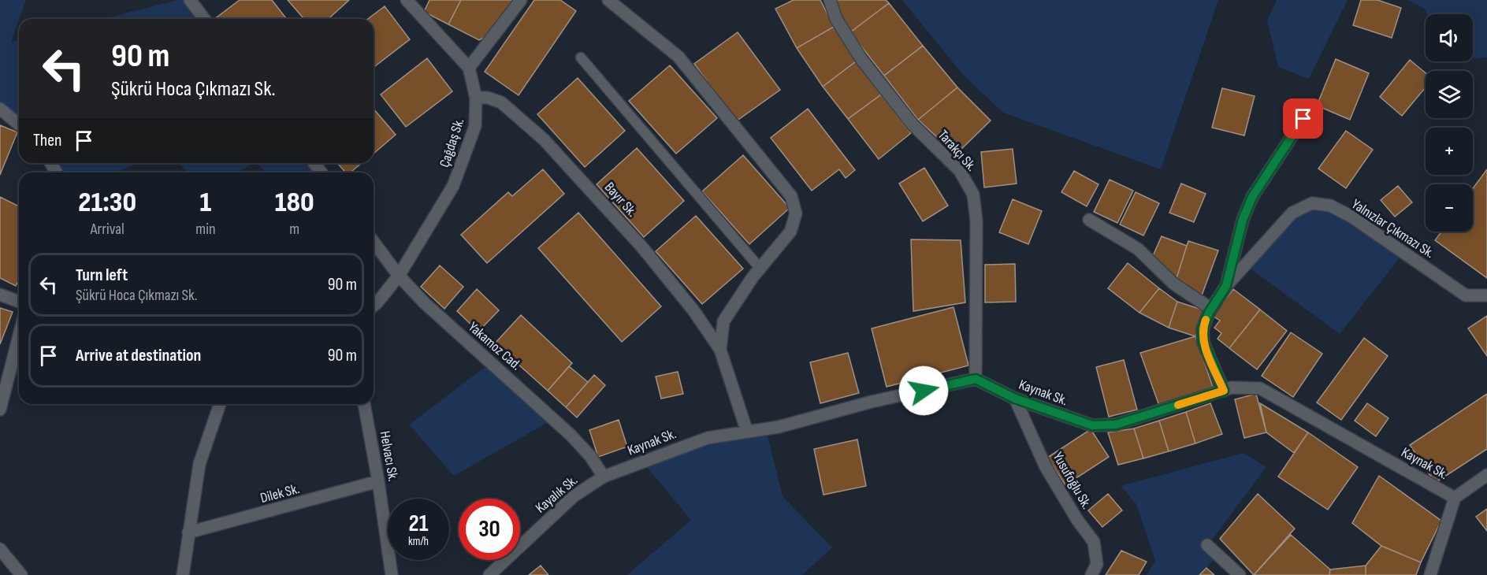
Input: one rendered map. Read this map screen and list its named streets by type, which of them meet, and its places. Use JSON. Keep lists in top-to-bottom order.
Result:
{
  "streets": {
    "street": [
      "Çağdaş Sk.",
      "Tarakçı Sk.",
      "Bayır Sk.",
      "Yalnızlar Çıkmazı Sk.",
      "Yakamoz Cad.",
      "Kaynak Sk.",
      "Helvacı Sk.",
      "Yusufoğlu Sk.",
      "Dilek Sk.",
      "Kayalık Sk."
    ]
  },
  "crossings": [
    ["Çağdaş Sk.", "Bayır Sk."],
    ["Çağdaş Sk.", "Yakamoz Cad."],
    ["Tarakçı Sk.", "Kaynak Sk."],
    ["Yakamoz Cad.", "Kaynak Sk."],
    ["Yakamoz Cad.", "Kayalık Sk."],
    ["Kaynak Sk.", "Yusufoğlu Sk."],
    ["Kaynak Sk.", "Kayalık Sk."],
    ["Helvacı Sk.", "Dilek Sk."]
  ],
  "page": {
    "map_buttons": ["+", "−"],
    "turn": ["90 m", "Şükrü Hoca Çıkmazı Sk."],
    "then": "Then",
    "eta": [
      "21:30",
      "Arrival",
      "1",
      "min",
      "180",
      "m"
    ],
    "list": [
      {
        "name": "Turn left",
        "note": "Şükrü Hoca Çıkmazı Sk.",
        "value": "90 m"
      },
      {
        "name": "Arrive at destination",
        "value": "90 m"
      }
    ],
    "speed": "21 km/h",
    "limit": "30"
  }
}
